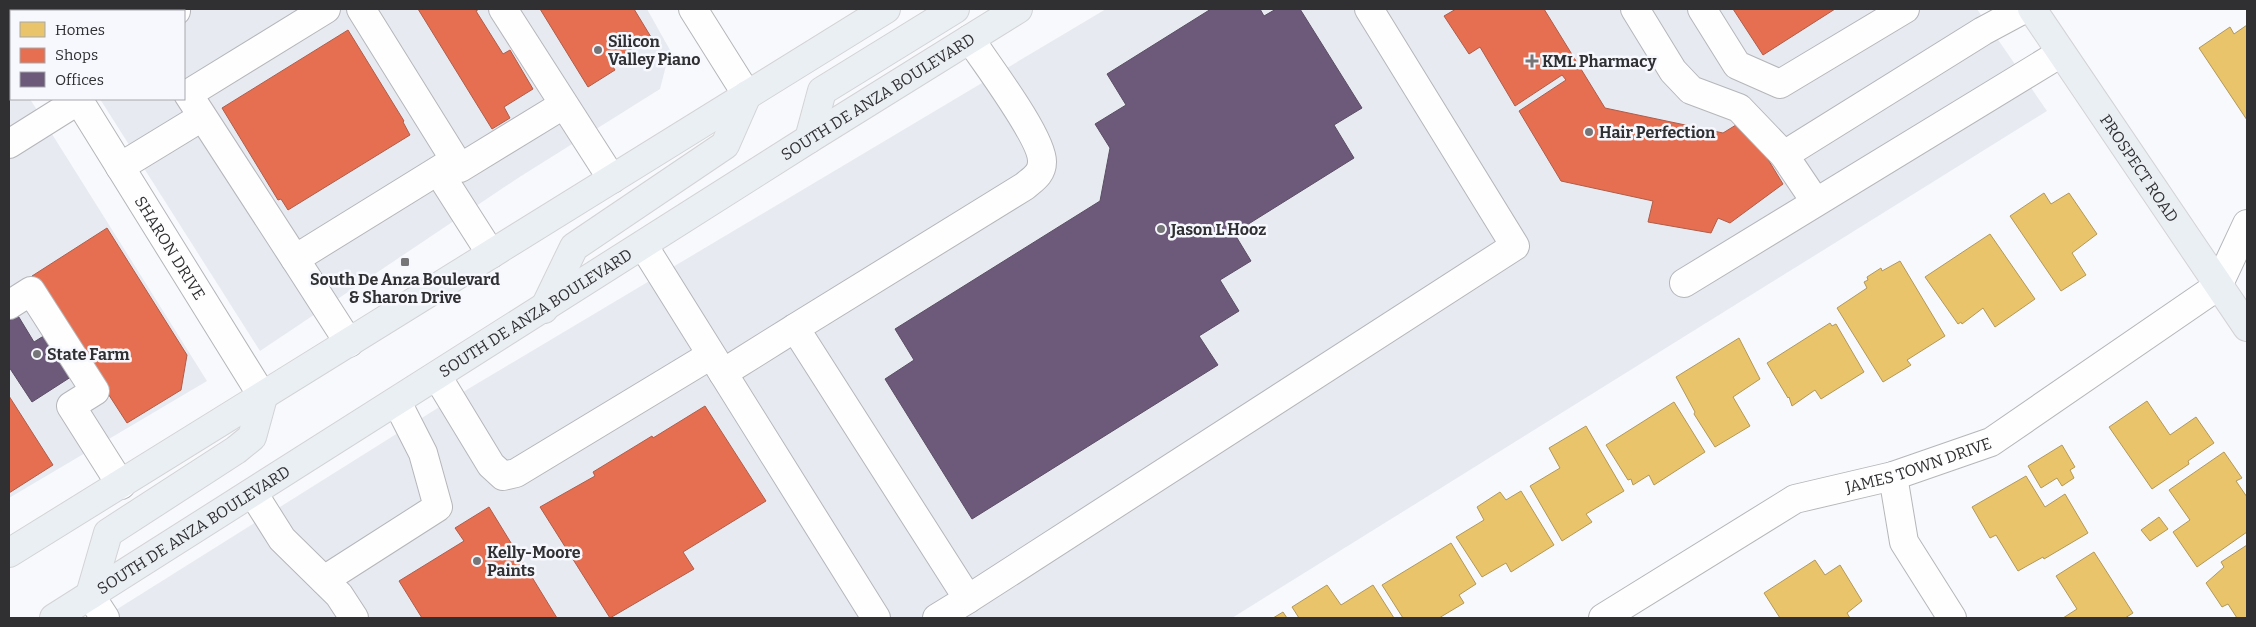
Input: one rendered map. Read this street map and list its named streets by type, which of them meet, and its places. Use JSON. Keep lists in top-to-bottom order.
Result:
{
  "streets": {
    "main road": ["SOUTH DE ANZA BOULEVARD", "PROSPECT ROAD"],
    "street": ["SHARON DRIVE", "JAMES TOWN DRIVE"]
  },
  "crossings": [
    ["PROSPECT ROAD", "JAMES TOWN DRIVE"]
  ],
  "places": {
    "other": [
      "Silicon Valley Piano",
      "Hair Perfection",
      "Jason L Hooz",
      "State Farm",
      "Kelly-Moore Paints"
    ],
    "health": ["KML Pharmacy"],
    "transit": ["South De Anza Boulevard & Sharon Drive"]
  },
  "legend": ["Homes", "Shops", "Offices"]
}
